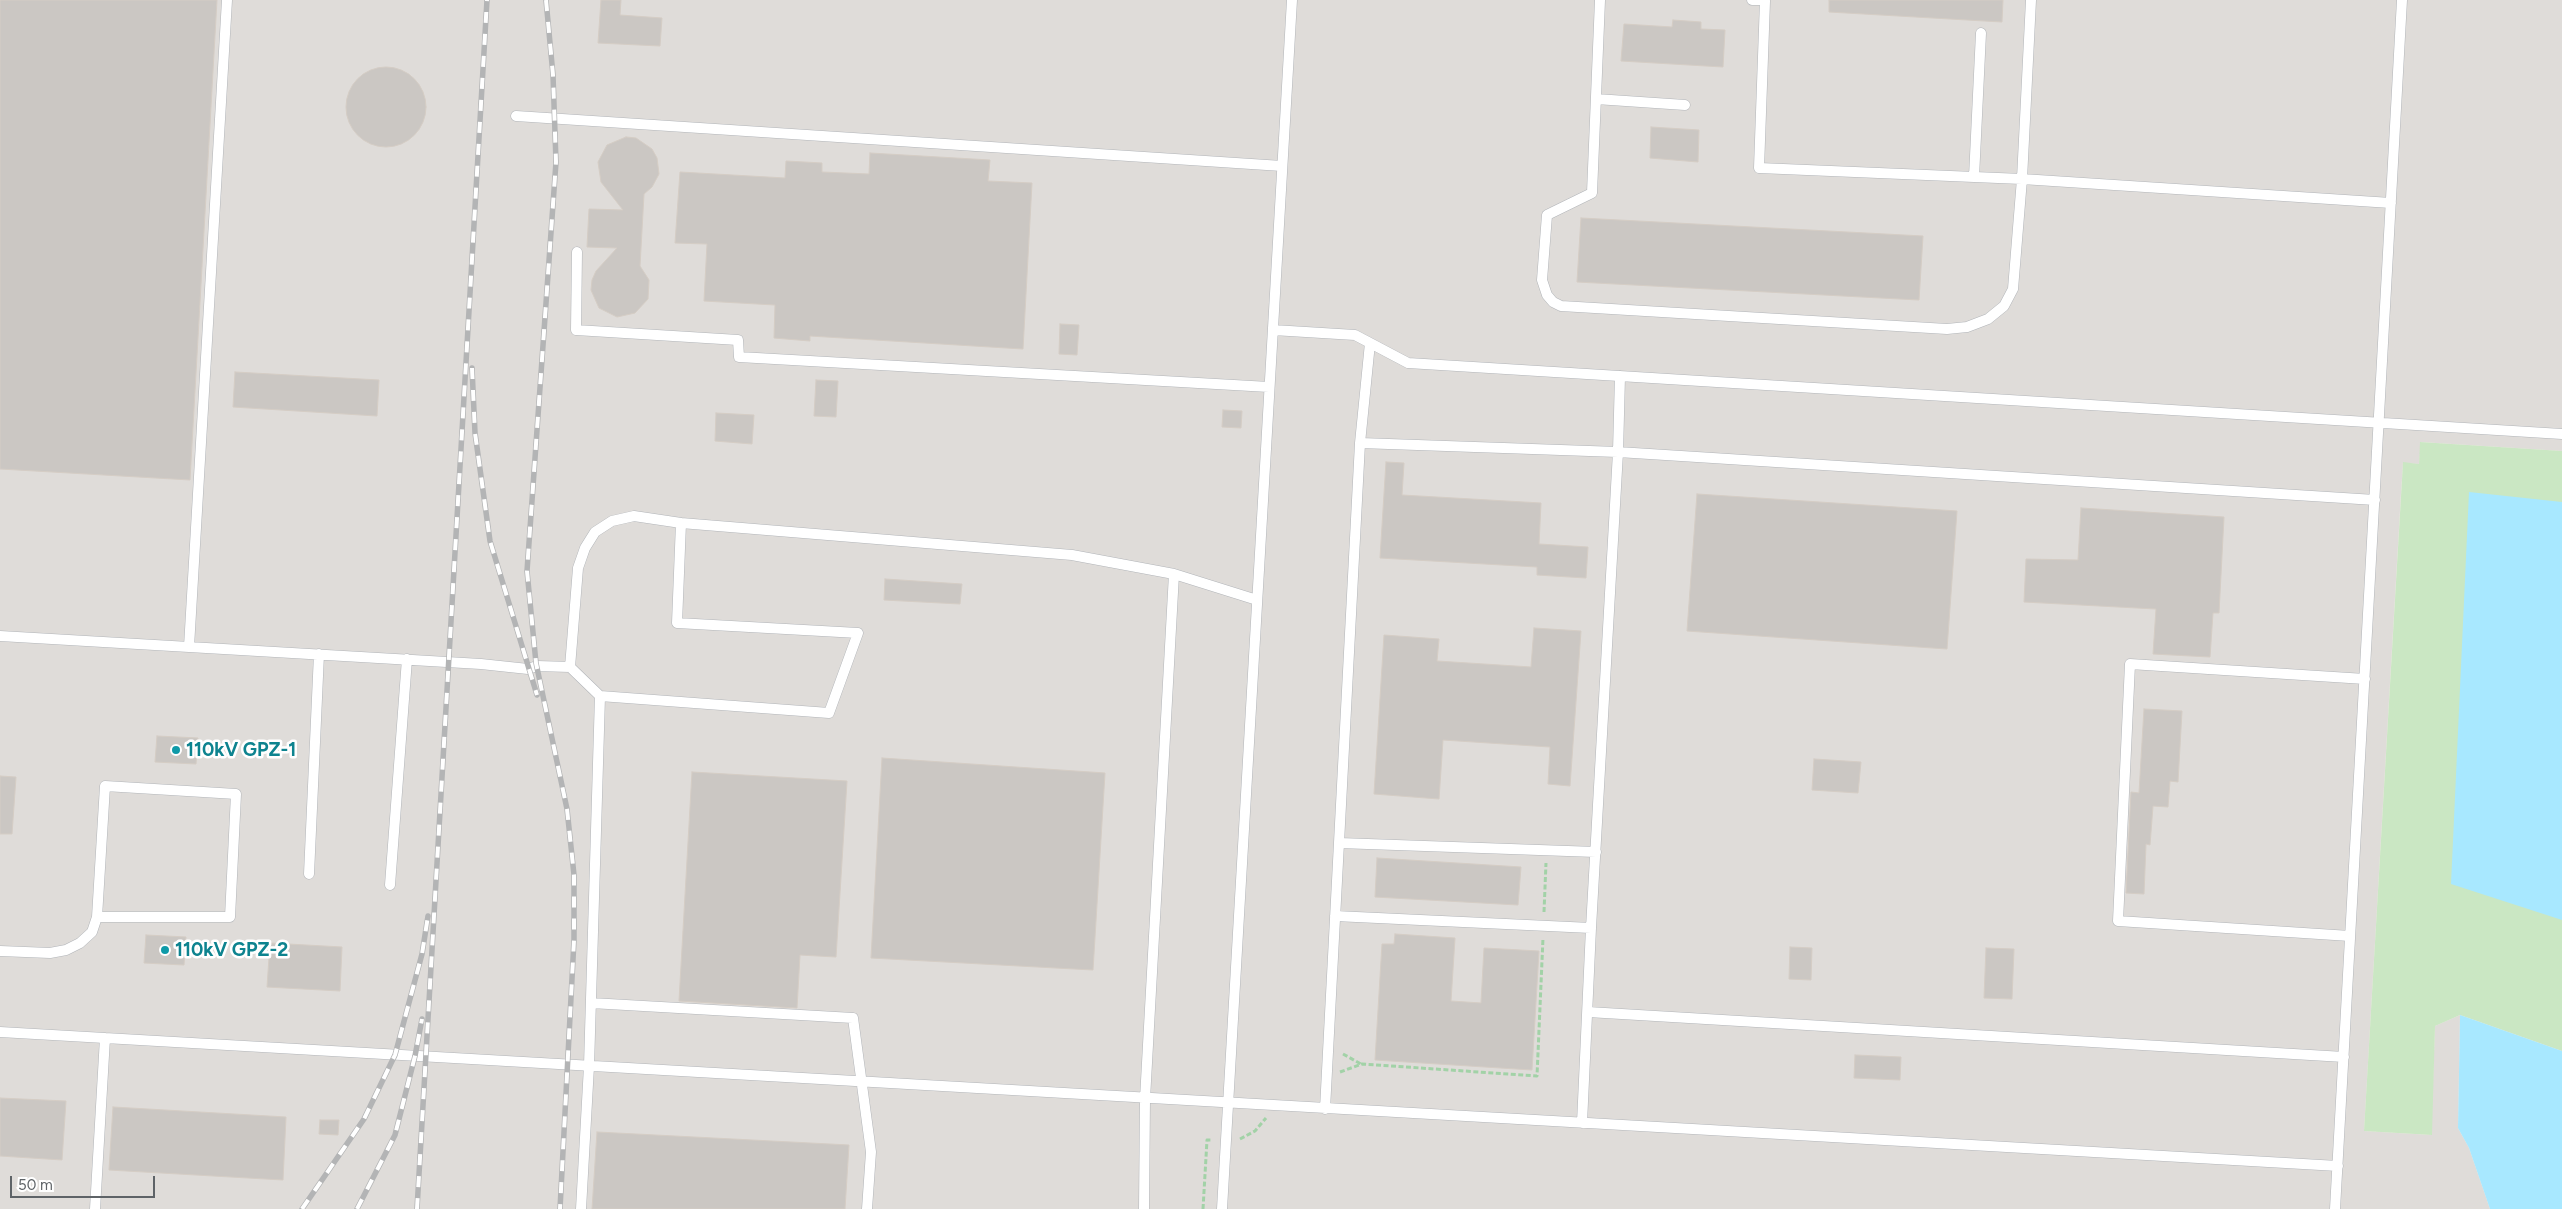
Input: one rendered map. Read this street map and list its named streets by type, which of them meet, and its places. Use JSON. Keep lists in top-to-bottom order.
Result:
{
  "places": ["110kV GPZ-1", "110kV GPZ-2"],
  "scale_bar": "50 m"
}
